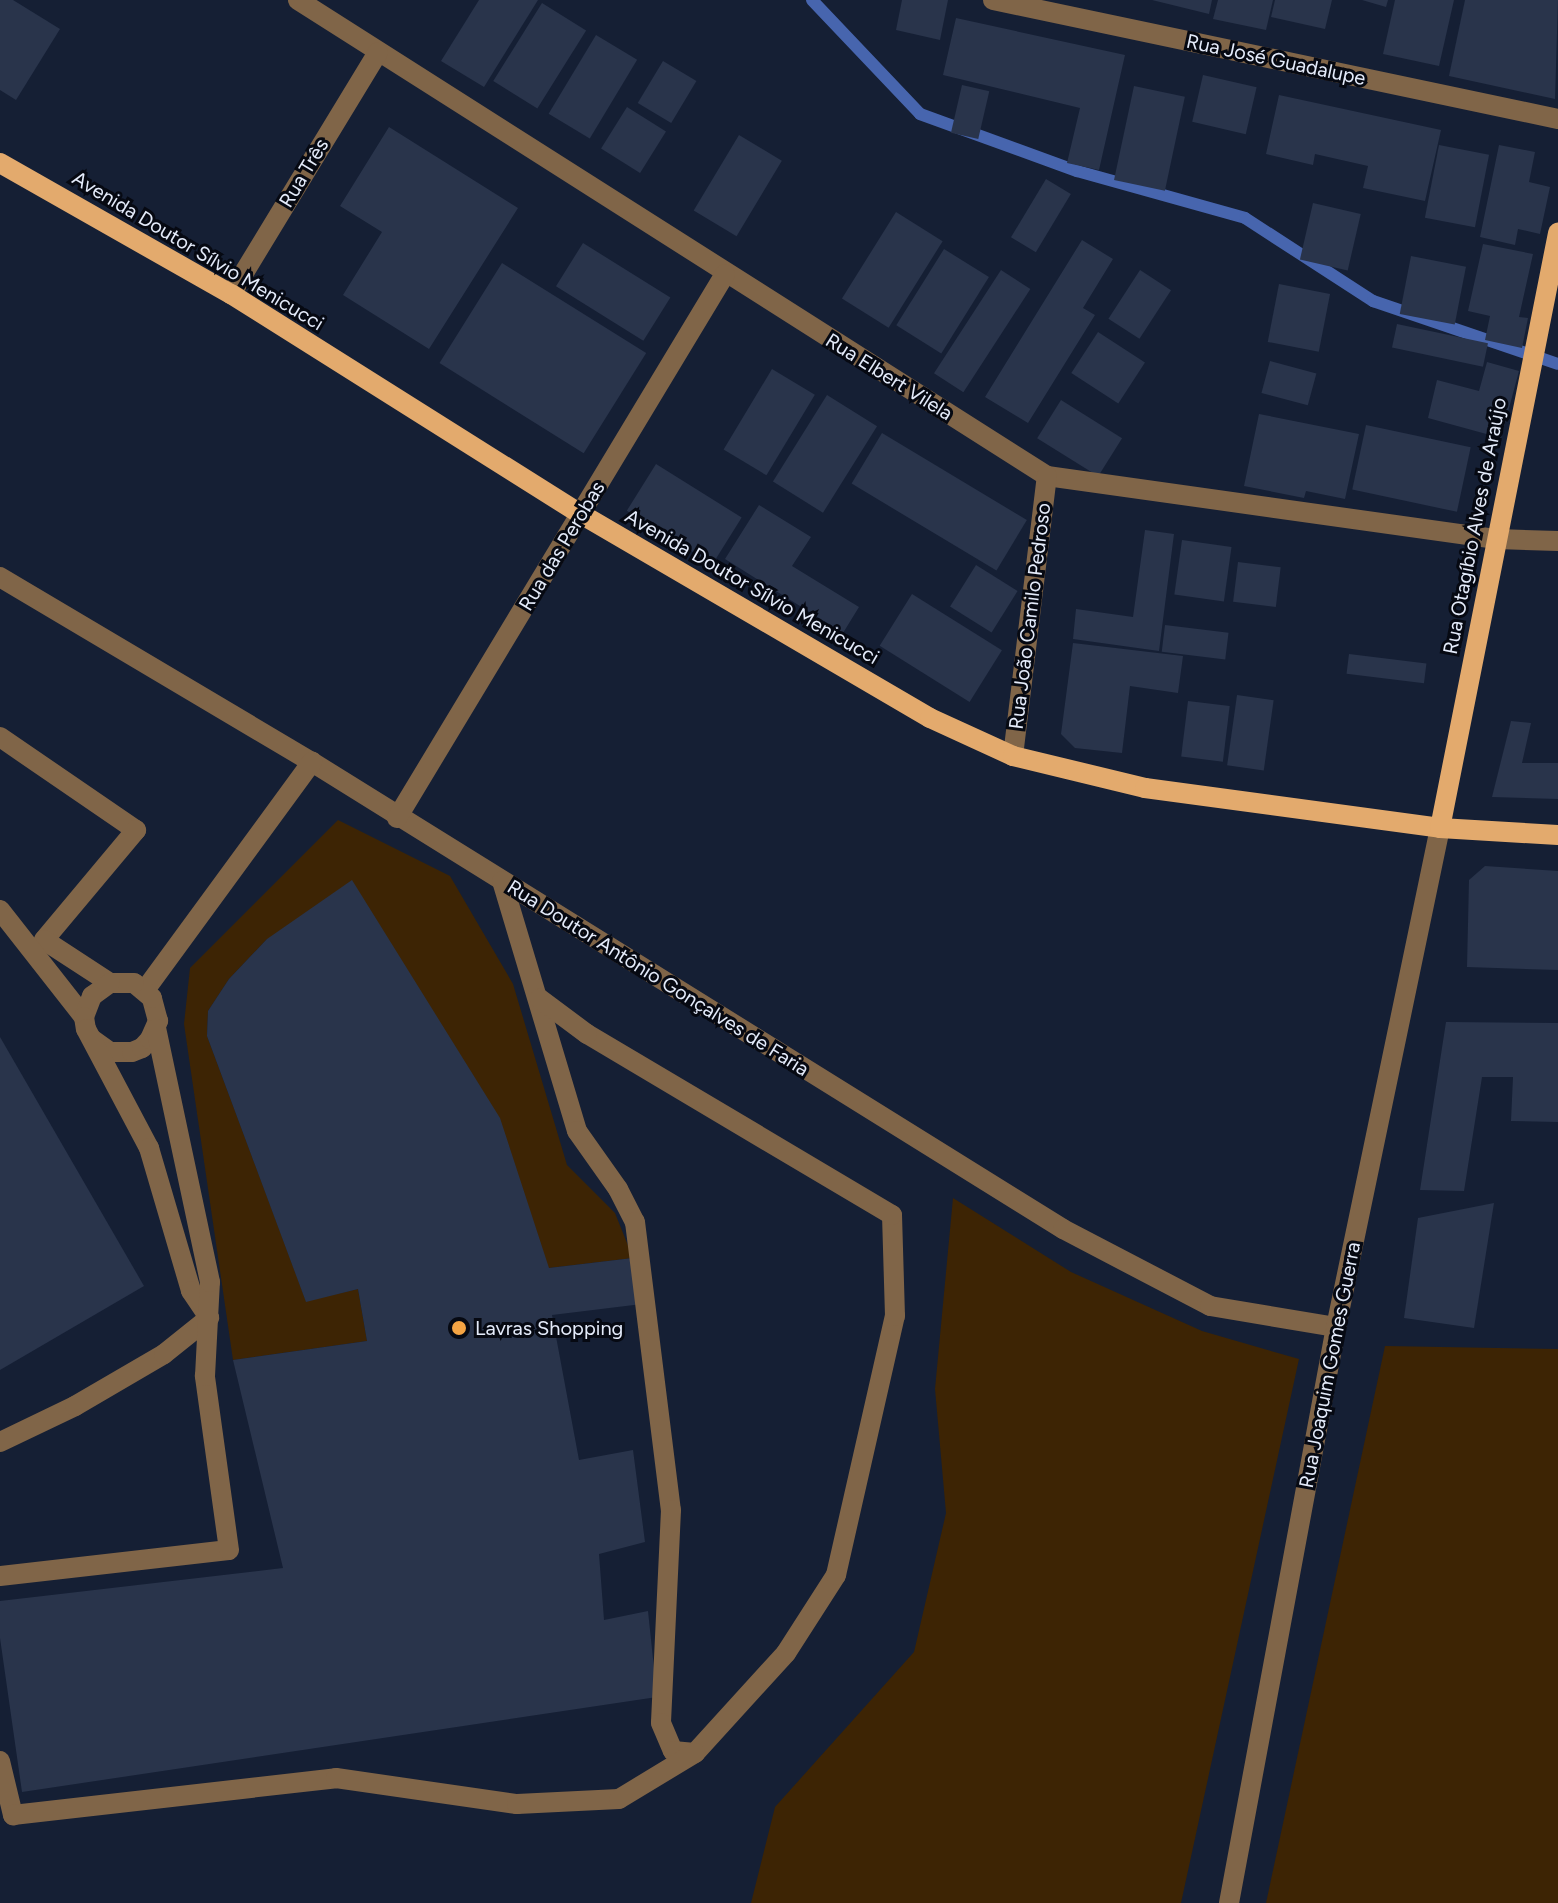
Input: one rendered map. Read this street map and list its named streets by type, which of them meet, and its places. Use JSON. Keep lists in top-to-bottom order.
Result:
{
  "streets": {
    "main road": ["Avenida Doutor Sílvio Menicucci", "Rua Otagíbio Alves de Araújo"],
    "street": [
      "Rua José Guadalupe",
      "Rua Três",
      "Rua Elbert Vilela",
      "Rua das Perobas",
      "Rua João Camilo Pedroso",
      "Rua Doutor Antônio Gonçalves de Faria",
      "Rua Joaquim Gomes Guerra"
    ]
  },
  "crossings": [
    ["Rua Três", "Avenida Doutor Sílvio Menicucci"],
    ["Rua Três", "Rua Elbert Vilela"],
    ["Avenida Doutor Sílvio Menicucci", "Rua Otagíbio Alves de Araújo"],
    ["Avenida Doutor Sílvio Menicucci", "Rua das Perobas"],
    ["Avenida Doutor Sílvio Menicucci", "Rua João Camilo Pedroso"],
    ["Avenida Doutor Sílvio Menicucci", "Rua Joaquim Gomes Guerra"],
    ["Rua Elbert Vilela", "Rua Otagíbio Alves de Araújo"],
    ["Rua Elbert Vilela", "Rua das Perobas"],
    ["Rua Elbert Vilela", "Rua João Camilo Pedroso"],
    ["Rua Otagíbio Alves de Araújo", "Rua Joaquim Gomes Guerra"],
    ["Rua das Perobas", "Rua Doutor Antônio Gonçalves de Faria"],
    ["Rua Doutor Antônio Gonçalves de Faria", "Rua Joaquim Gomes Guerra"]
  ],
  "places": ["Lavras Shopping"]
}
